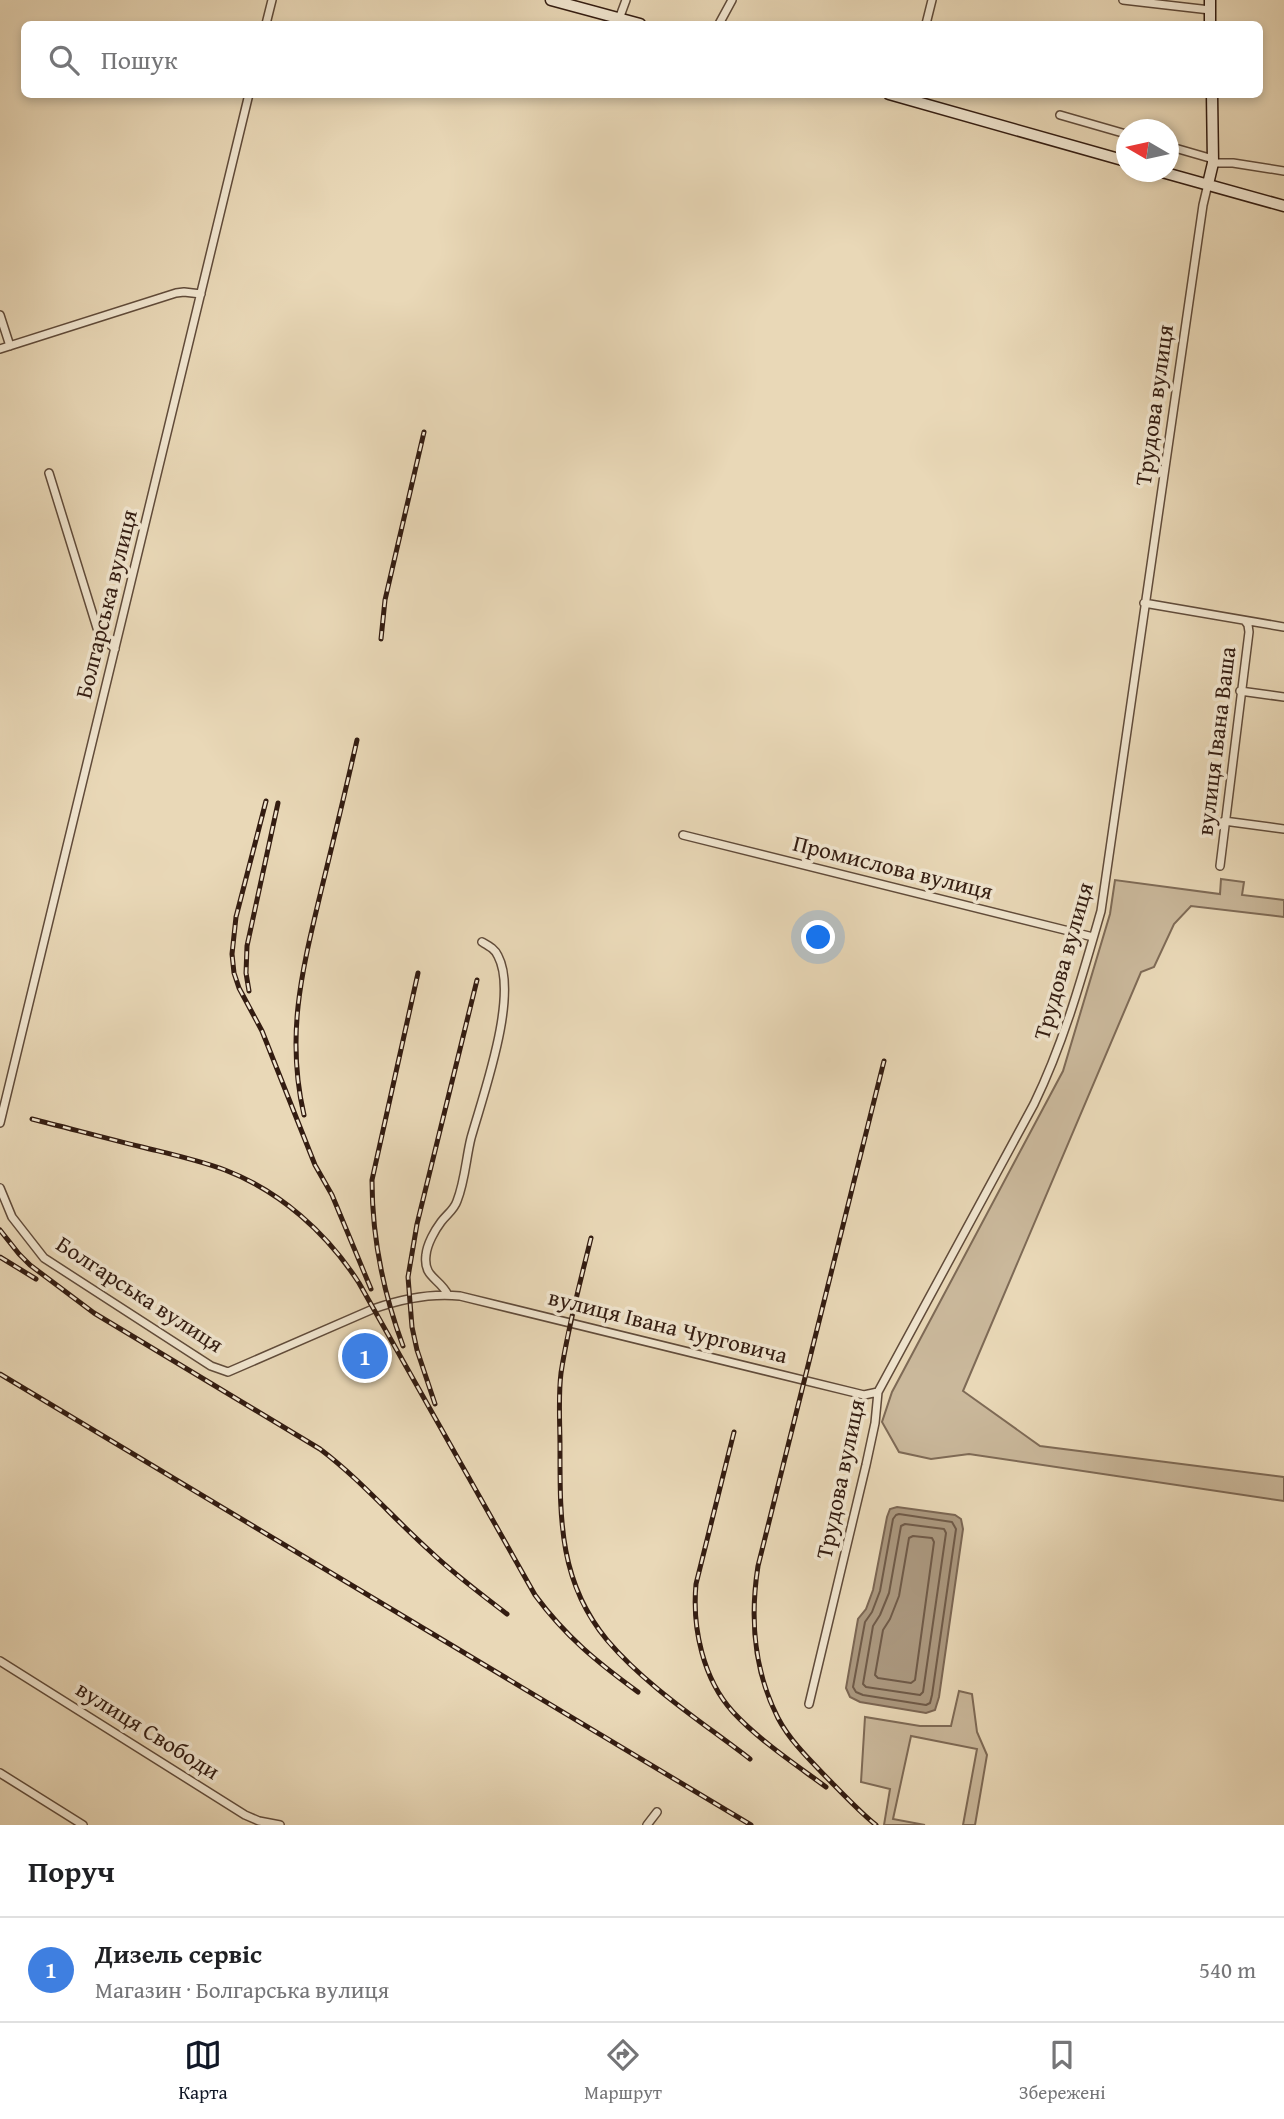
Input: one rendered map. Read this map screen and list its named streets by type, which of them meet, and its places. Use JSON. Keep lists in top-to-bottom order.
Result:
{
  "streets": {
    "street": [
      "Трудова вулиця",
      "Болгарська вулиця",
      "вулиця Івана Ваша",
      "Промислова вулиця",
      "вулиця Івана Чурговича",
      "вулиця Свободи"
    ]
  },
  "crossings": [
    ["Трудова вулиця", "Промислова вулиця"],
    ["Трудова вулиця", "вулиця Івана Чурговича"],
    ["Болгарська вулиця", "вулиця Івана Чурговича"]
  ],
  "north": "left",
  "page": {
    "search": "Пошук",
    "pins": "1",
    "heading": "Поруч",
    "list": [
      {
        "mark": "1",
        "name": "Дизель сервіс",
        "note": "Магазин · Болгарська вулиця",
        "value": "540 m"
      }
    ],
    "nav": ["Карта", "Маршрут", "Збережені"]
  }
}
